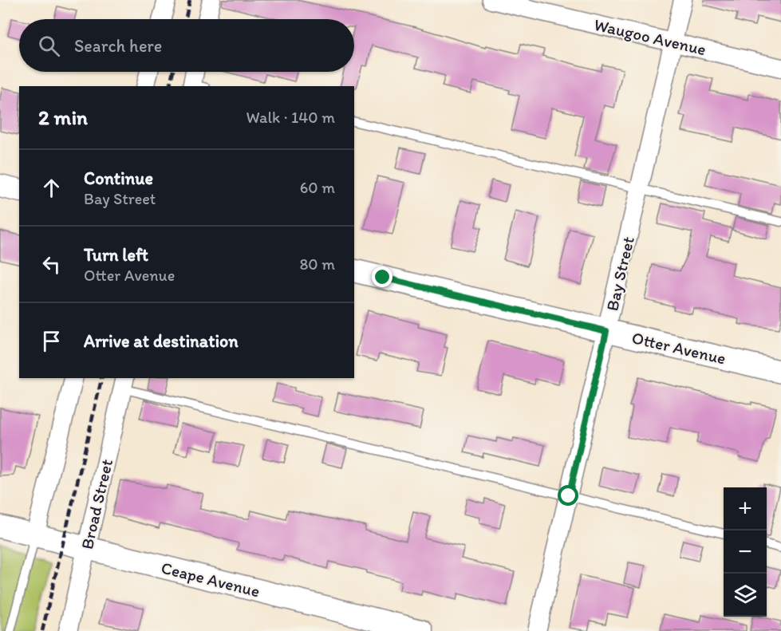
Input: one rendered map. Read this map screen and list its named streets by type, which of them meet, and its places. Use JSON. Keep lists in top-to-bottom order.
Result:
{
  "streets": {
    "street": [
      "Waugoo Avenue",
      "Bay Street",
      "Otter Avenue",
      "Broad Street",
      "Ceape Avenue"
    ]
  },
  "crossings": [
    ["Waugoo Avenue", "Bay Street"],
    ["Bay Street", "Otter Avenue"],
    ["Broad Street", "Ceape Avenue"]
  ],
  "page": {
    "search": "Search here",
    "heading": ["2 min", "Walk · 140 m"],
    "list": [
      ["Continue", "Bay Street", "60 m"],
      ["Turn left", "Otter Avenue", "80 m"],
      "Arrive at destination"
    ],
    "map_buttons": ["+", "−"]
  }
}
